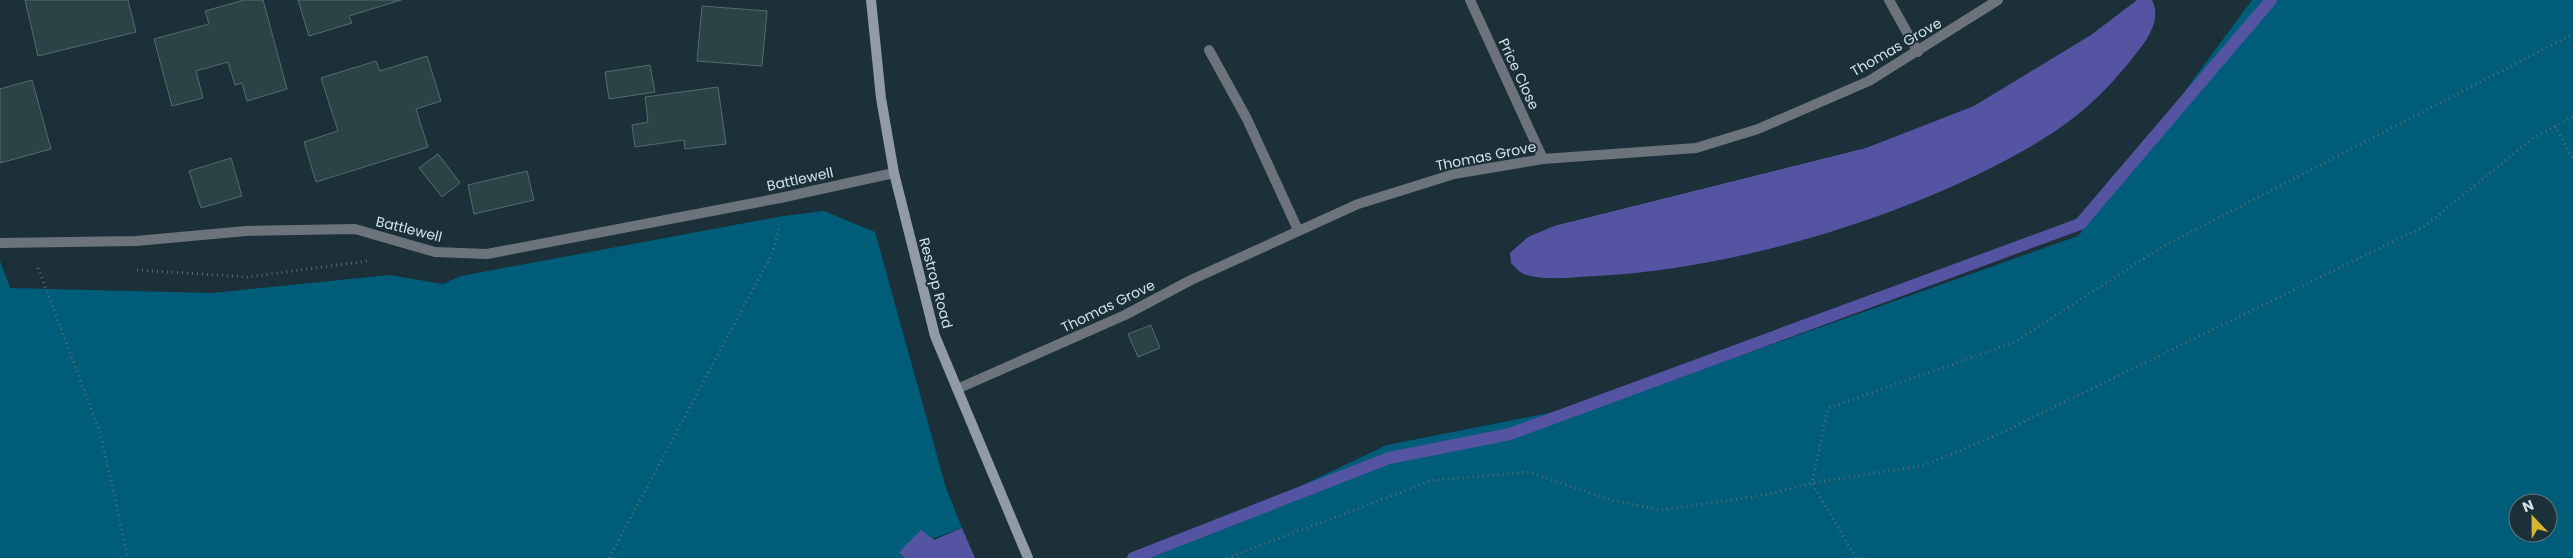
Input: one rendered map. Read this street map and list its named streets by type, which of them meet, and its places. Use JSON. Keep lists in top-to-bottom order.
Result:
{
  "streets": {
    "street": [
      "Thomas Grove",
      "Price Close",
      "Battlewell",
      "Restrop Road"
    ]
  },
  "crossings": [
    ["Thomas Grove", "Price Close"],
    ["Thomas Grove", "Restrop Road"],
    ["Battlewell", "Restrop Road"]
  ],
  "north": "top"
}
